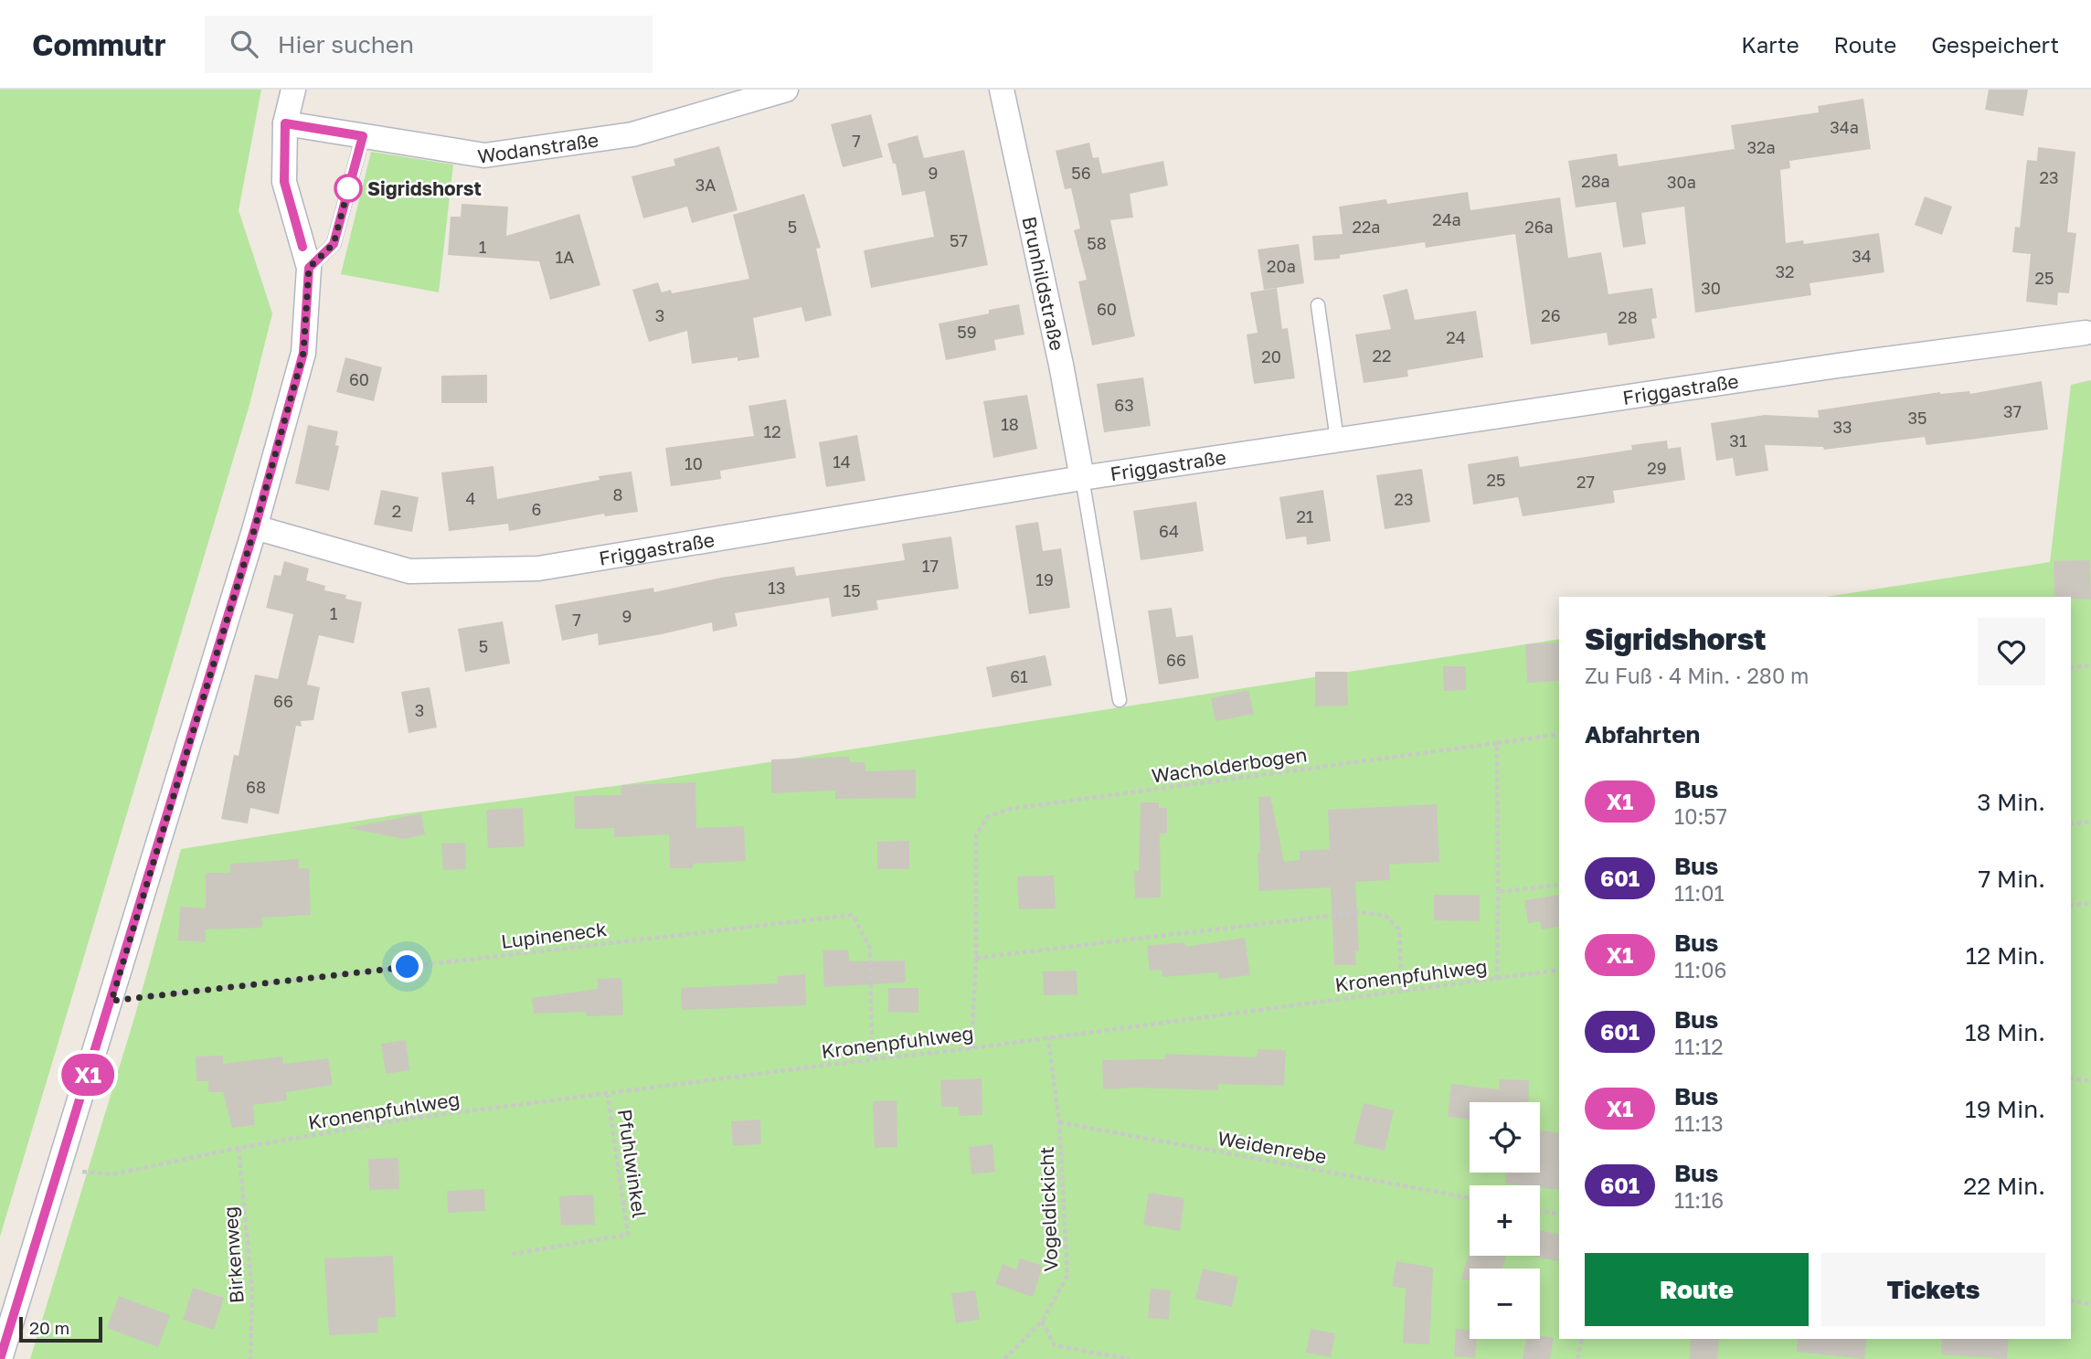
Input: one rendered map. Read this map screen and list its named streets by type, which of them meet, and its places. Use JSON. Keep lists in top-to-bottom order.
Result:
{
  "streets": {
    "street": ["Wodanstraße", "Brunhildstraße", "Friggastraße"],
    "path": [
      "Wacholderbogen",
      "Lupineneck",
      "Kronenpfuhlweg",
      "Weidenrebe",
      "Pfuhlwinkel",
      "Vogeldickicht",
      "Birkenweg"
    ]
  },
  "crossings": [
    ["Brunhildstraße", "Friggastraße"],
    ["Wacholderbogen", "Kronenpfuhlweg"],
    ["Lupineneck", "Kronenpfuhlweg"],
    ["Kronenpfuhlweg", "Pfuhlwinkel"],
    ["Kronenpfuhlweg", "Vogeldickicht"],
    ["Kronenpfuhlweg", "Birkenweg"],
    ["Weidenrebe", "Vogeldickicht"]
  ],
  "places": ["Sigridshorst"],
  "lines": ["bus line X1"],
  "house_numbers": [
    "34a",
    "7",
    "32a",
    "9",
    "56",
    "23",
    "28a",
    "30a",
    "3A",
    "24a",
    "5",
    "22a",
    "26a",
    "57",
    "58",
    "1",
    "34",
    "1A",
    "20a",
    "32",
    "25",
    "30",
    "60",
    "3",
    "26",
    "28",
    "59",
    "24",
    "22",
    "20",
    "60",
    "63",
    "37",
    "35",
    "18",
    "33",
    "12",
    "31",
    "14",
    "10",
    "29",
    "25",
    "27",
    "8",
    "4",
    "23",
    "6",
    "2",
    "21",
    "64",
    "17",
    "19",
    "13",
    "15",
    "1",
    "9",
    "7",
    "5",
    "66",
    "61",
    "66",
    "3",
    "68"
  ],
  "scale_bar": "20 m",
  "page": {
    "header": "Commutr",
    "search": "Hier suchen",
    "nav": ["Karte", "Route", "Gespeichert"],
    "on_map": "X1",
    "heading": [
      ["Sigridshorst", "Zu Fuß · 4 Min. · 280 m"],
      "Abfahrten"
    ],
    "list": [
      {
        "mark": "X1",
        "name": "Bus",
        "note": "10:57",
        "value": "3 Min."
      },
      {
        "mark": "601",
        "name": "Bus",
        "note": "11:01",
        "value": "7 Min."
      },
      {
        "mark": "X1",
        "name": "Bus",
        "note": "11:06",
        "value": "12 Min."
      },
      {
        "mark": "601",
        "name": "Bus",
        "note": "11:12",
        "value": "18 Min."
      },
      {
        "mark": "X1",
        "name": "Bus",
        "note": "11:13",
        "value": "19 Min."
      },
      {
        "mark": "601",
        "name": "Bus",
        "note": "11:16",
        "value": "22 Min."
      }
    ],
    "map_buttons": ["+", "−"],
    "buttons": ["Route", "Tickets"],
    "scale": "20 m"
  }
}
